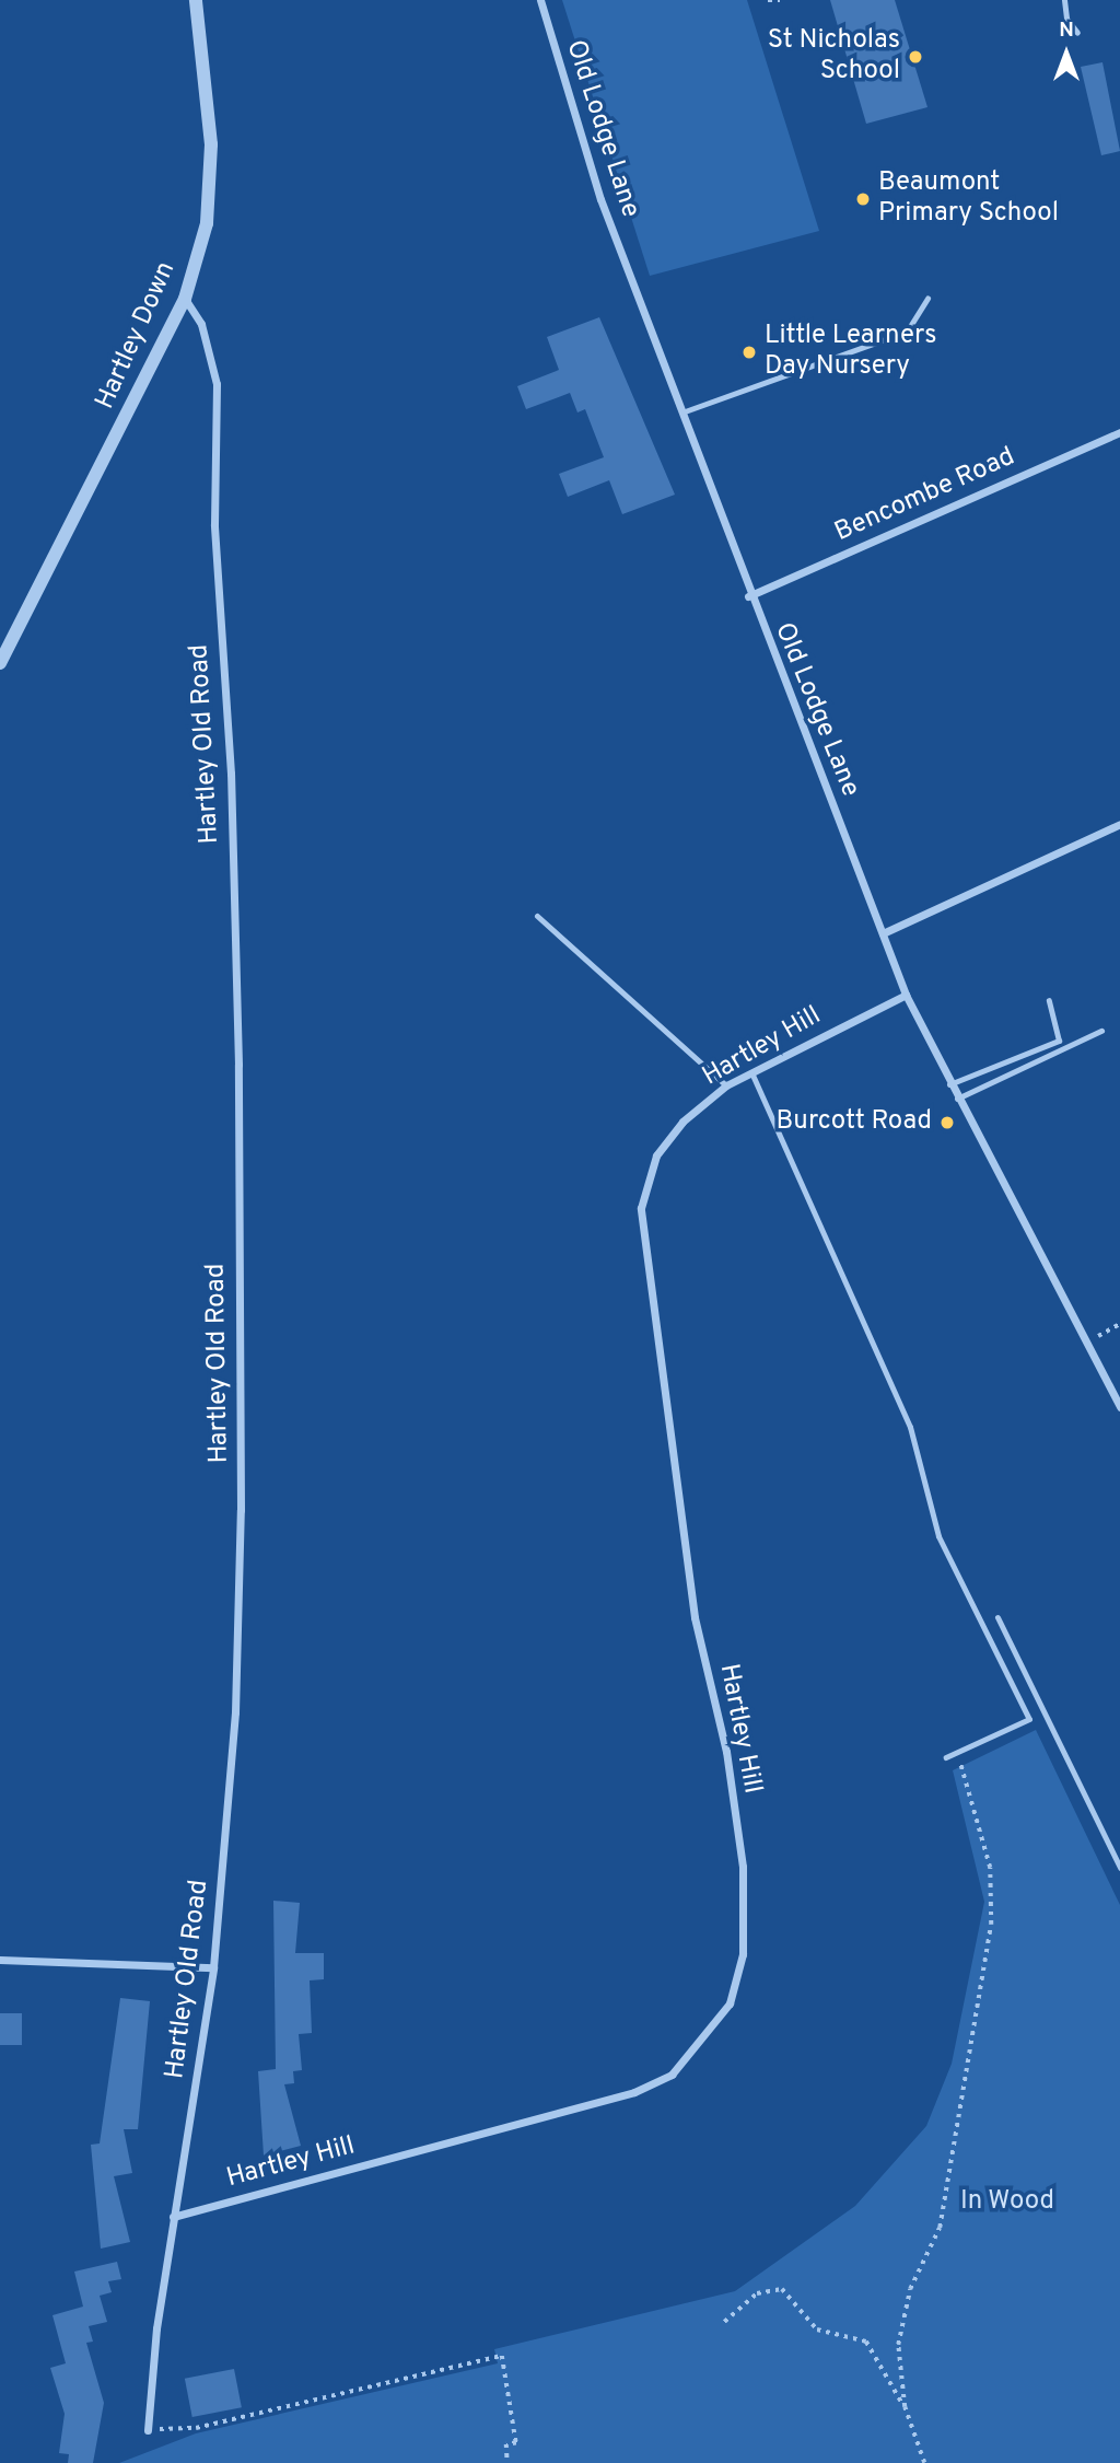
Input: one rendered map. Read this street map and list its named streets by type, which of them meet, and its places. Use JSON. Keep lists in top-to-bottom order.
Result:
{
  "streets": {
    "street": [
      "Old Lodge Lane",
      "Hartley Down",
      "Bencombe Road",
      "Hartley Old Road",
      "Hartley Hill"
    ]
  },
  "crossings": [
    ["Old Lodge Lane", "Bencombe Road"],
    ["Old Lodge Lane", "Hartley Hill"],
    ["Hartley Down", "Hartley Old Road"],
    ["Hartley Old Road", "Hartley Hill"]
  ],
  "parks": ["In Wood"],
  "places": [
    "St Nicholas School",
    "Beaumont Primary School",
    "Little Learners Day Nursery",
    "Burcott Road"
  ],
  "north": "top"
}
